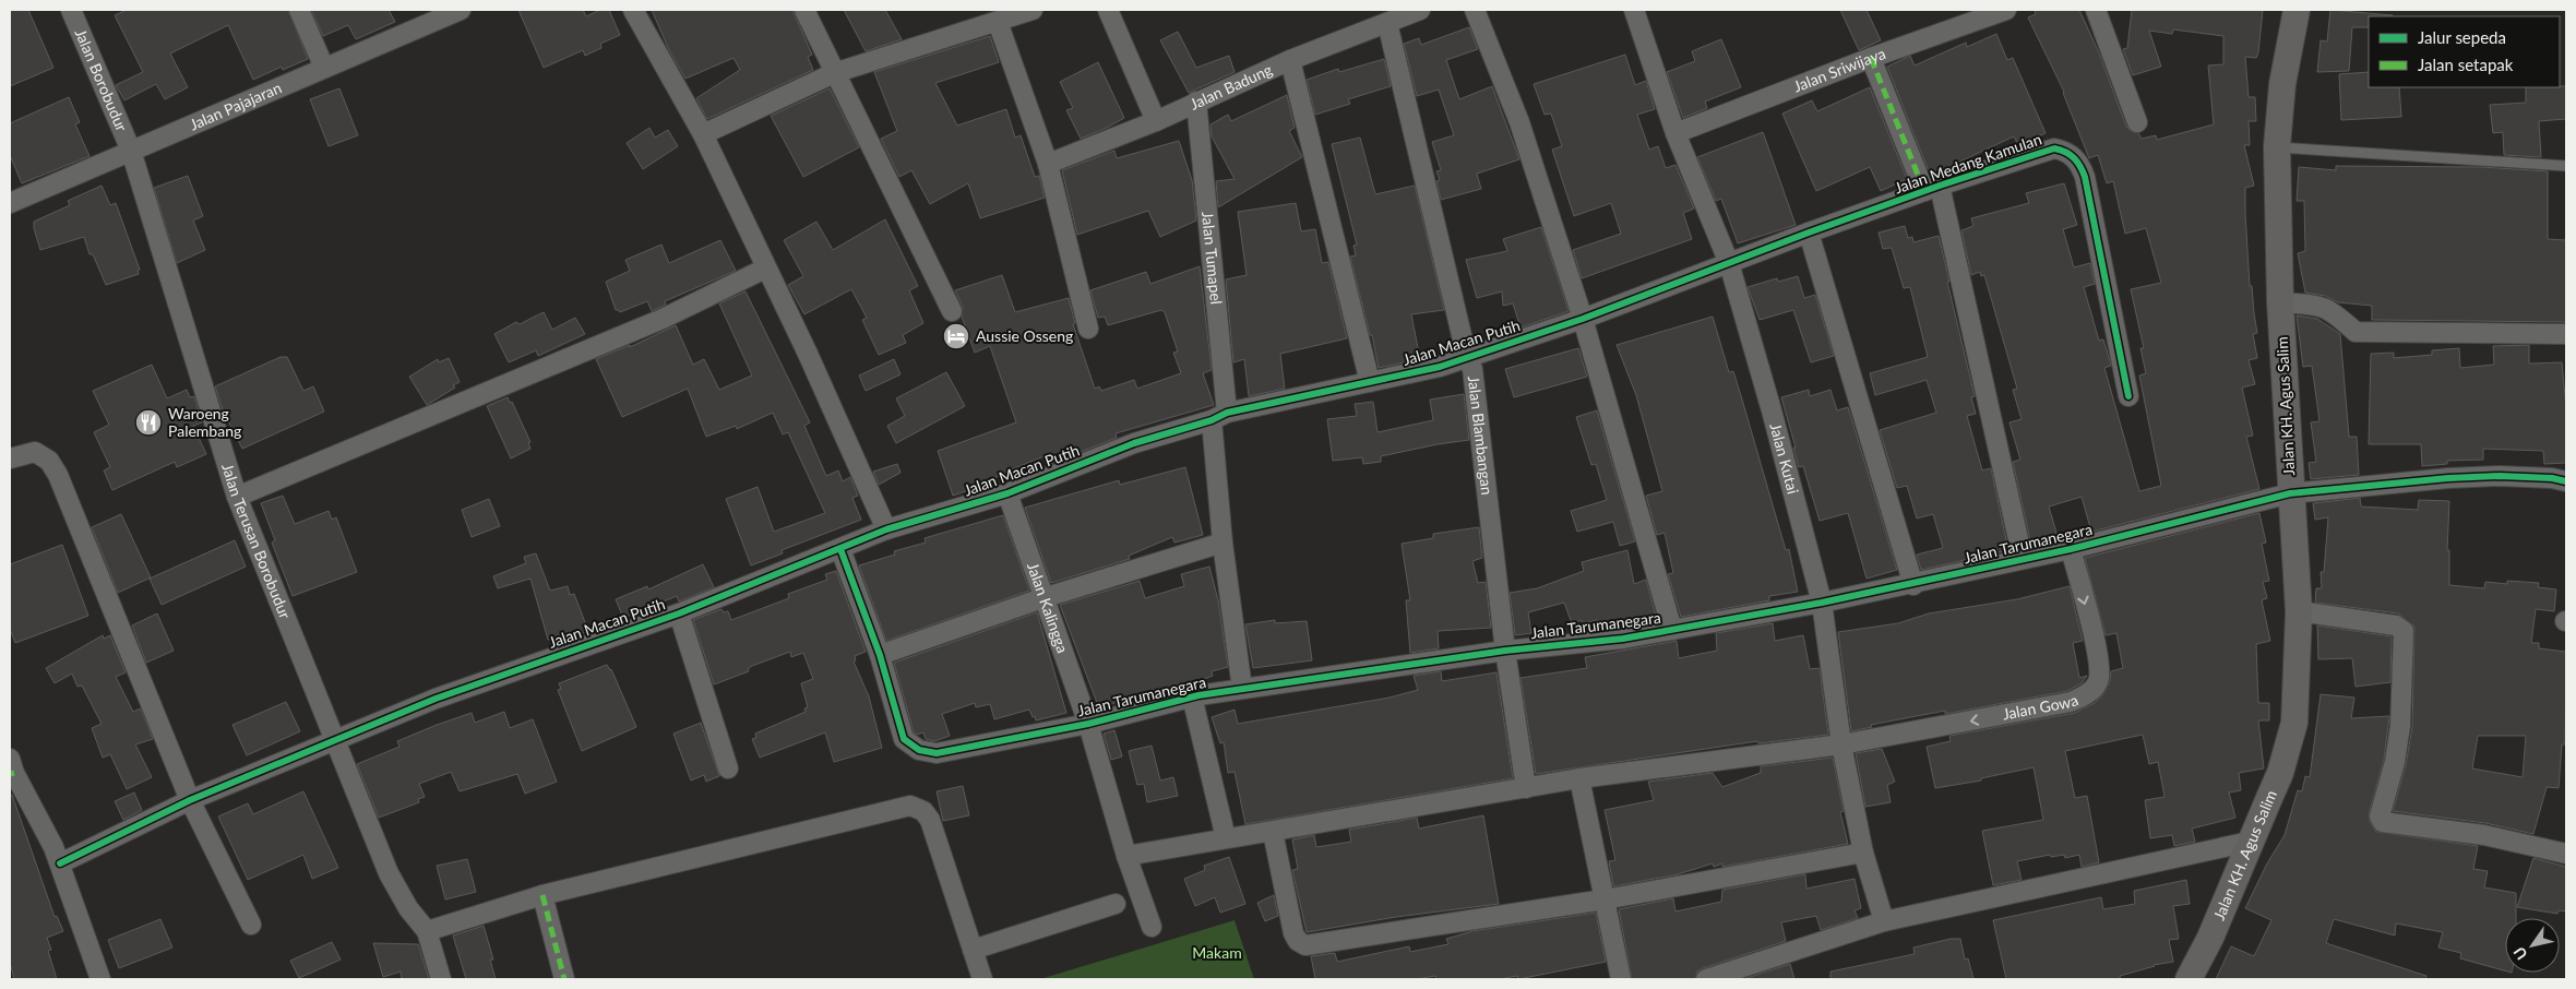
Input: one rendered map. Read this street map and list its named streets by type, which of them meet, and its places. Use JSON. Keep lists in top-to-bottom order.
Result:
{
  "streets": {
    "street": [
      "Jalan Sriwijaya",
      "Jalan Borobudur",
      "Jalan Badung",
      "Jalan Pajajaran",
      "Jalan Medang Kamulan",
      "Jalan Tumapel",
      "Jalan Macan Putih",
      "Jalan KH. Agus Salim",
      "Jalan Blambangan",
      "Jalan Kutai",
      "Jalan Terusan Borobudur",
      "Jalan Tarumanegara",
      "Jalan Kalingga",
      "Jalan Gowa"
    ]
  },
  "crossings": [
    ["Jalan Sriwijaya", "Jalan Kutai"],
    ["Jalan Borobudur", "Jalan Pajajaran"],
    ["Jalan Borobudur", "Jalan Terusan Borobudur"],
    ["Jalan Badung", "Jalan Tumapel"],
    ["Jalan Badung", "Jalan Blambangan"],
    ["Jalan Pajajaran", "Jalan Terusan Borobudur"],
    ["Jalan Medang Kamulan", "Jalan Macan Putih"],
    ["Jalan Medang Kamulan", "Jalan Kutai"],
    ["Jalan Tumapel", "Jalan Macan Putih"],
    ["Jalan Tumapel", "Jalan Tarumanegara"],
    ["Jalan Macan Putih", "Jalan Blambangan"],
    ["Jalan Macan Putih", "Jalan Kutai"],
    ["Jalan Macan Putih", "Jalan Terusan Borobudur"],
    ["Jalan Macan Putih", "Jalan Kalingga"],
    ["Jalan KH. Agus Salim", "Jalan Tarumanegara"],
    ["Jalan Blambangan", "Jalan Tarumanegara"],
    ["Jalan Kutai", "Jalan Tarumanegara"],
    ["Jalan Kutai", "Jalan Gowa"],
    ["Jalan Tarumanegara", "Jalan Kalingga"],
    ["Jalan Tarumanegara", "Jalan Gowa"]
  ],
  "parks": ["Makam"],
  "places": {
    "hotel": ["Aussie Osseng"],
    "restaurant": ["Waroeng Palembang"]
  },
  "legend": ["Jalur sepeda", "Jalan setapak"],
  "north": "bottom left"
}
